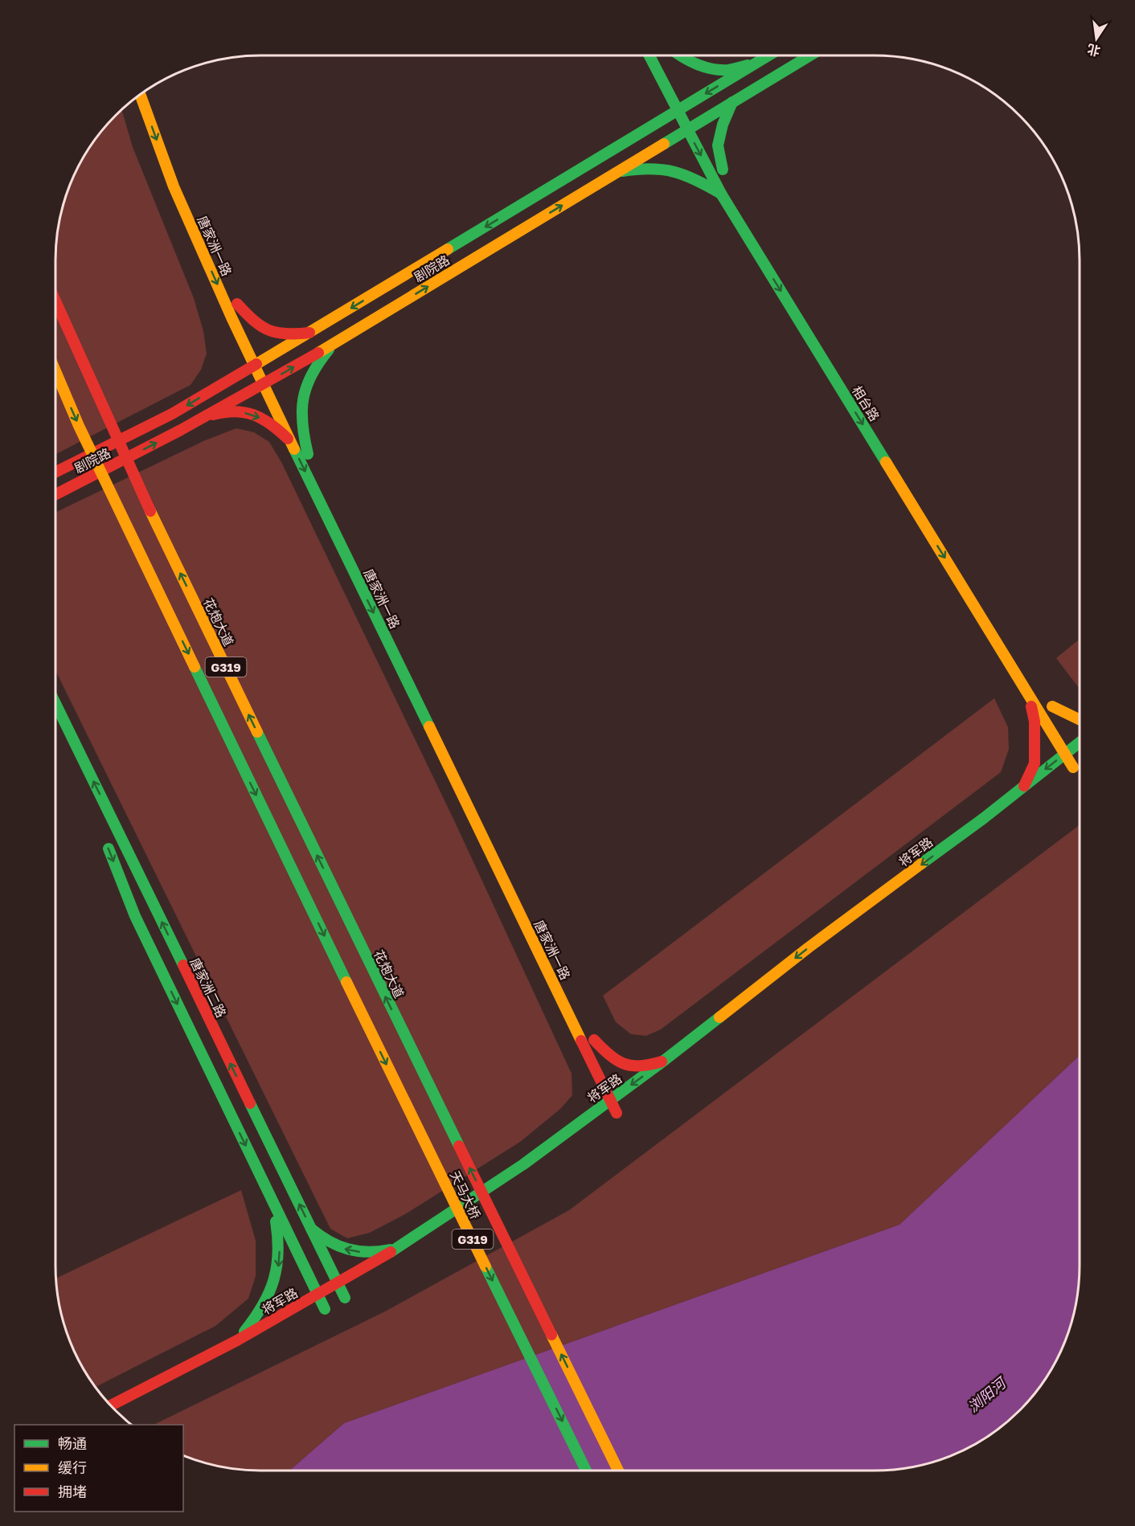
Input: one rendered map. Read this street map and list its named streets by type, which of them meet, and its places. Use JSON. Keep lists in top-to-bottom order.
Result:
{
  "streets": {
    "main road": [
      "唐家洲一路",
      "剧院路",
      "相台路",
      "花炮大道",
      "G319",
      "将军路",
      "唐家洲二路",
      "天马大桥"
    ]
  },
  "crossings": [
    ["唐家洲一路", "剧院路"],
    ["唐家洲一路", "将军路"],
    ["剧院路", "相台路"],
    ["相台路", "将军路"],
    ["花炮大道", "天马大桥"],
    ["将军路", "唐家洲二路"]
  ],
  "one_way": ["相台路", "花炮大道", "将军路"],
  "water": ["浏阳河"],
  "legend": ["畅通", "缓行", "拥堵"],
  "north": "bottom"
}
